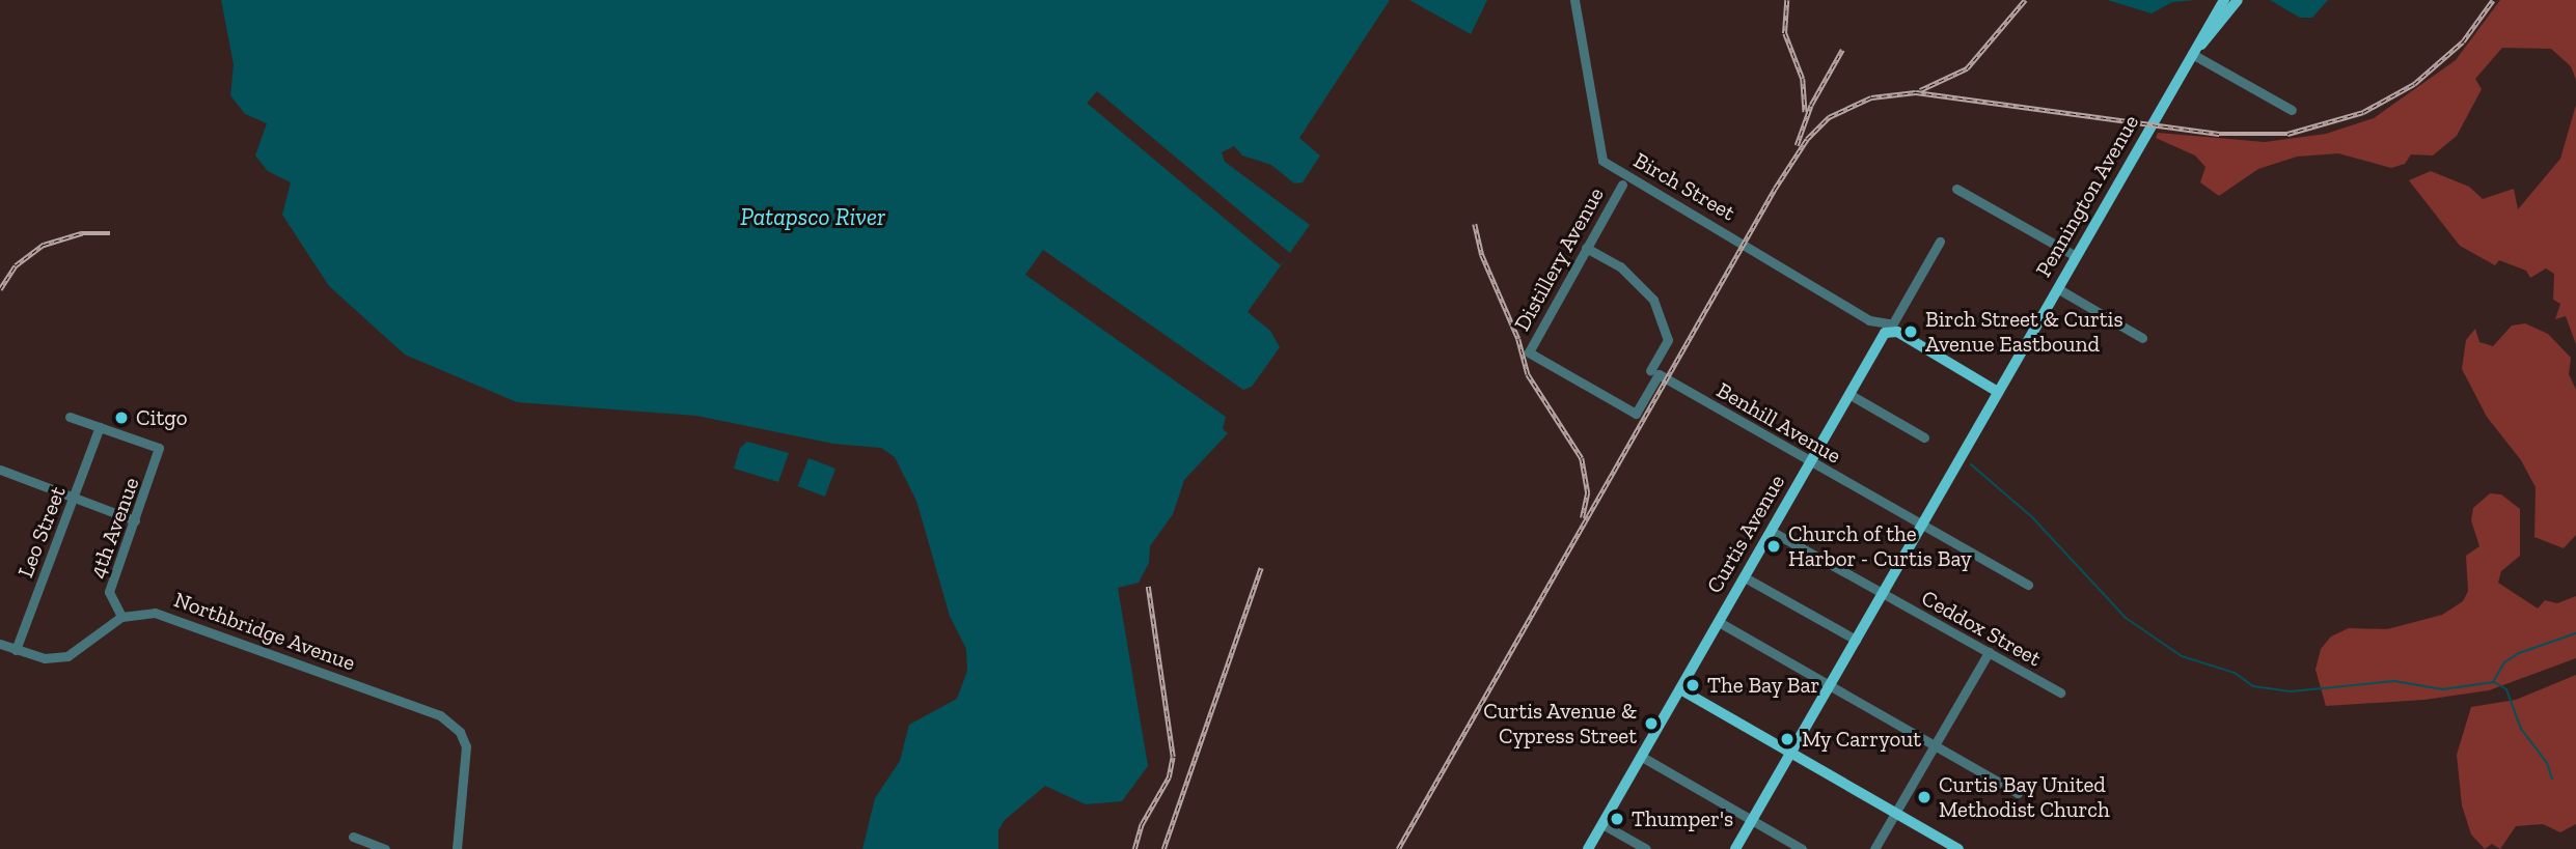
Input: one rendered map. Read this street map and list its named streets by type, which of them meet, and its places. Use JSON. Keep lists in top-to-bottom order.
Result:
{
  "streets": {
    "main road": ["Birch Street", "Pennington Avenue", "Curtis Avenue"],
    "street": [
      "Distillery Avenue",
      "Benhill Avenue",
      "4th Avenue",
      "Leo Street",
      "Ceddox Street",
      "Northbridge Avenue"
    ]
  },
  "crossings": [
    ["Birch Street", "Pennington Avenue"],
    ["Birch Street", "Curtis Avenue"],
    ["Pennington Avenue", "Benhill Avenue"],
    ["Pennington Avenue", "Ceddox Street"],
    ["Distillery Avenue", "Benhill Avenue"],
    ["Benhill Avenue", "Curtis Avenue"],
    ["4th Avenue", "Leo Street"],
    ["4th Avenue", "Northbridge Avenue"],
    ["Leo Street", "Northbridge Avenue"],
    ["Curtis Avenue", "Ceddox Street"]
  ],
  "water": ["Patapsco River"],
  "places": [
    "Birch Street & Curtis Avenue Eastbound",
    "Citgo",
    "Church of the Harbor - Curtis Bay",
    "The Bay Bar",
    "Curtis Avenue & Cypress Street",
    "My Carryout",
    "Curtis Bay United Methodist Church",
    "Thumper's"
  ]
}
